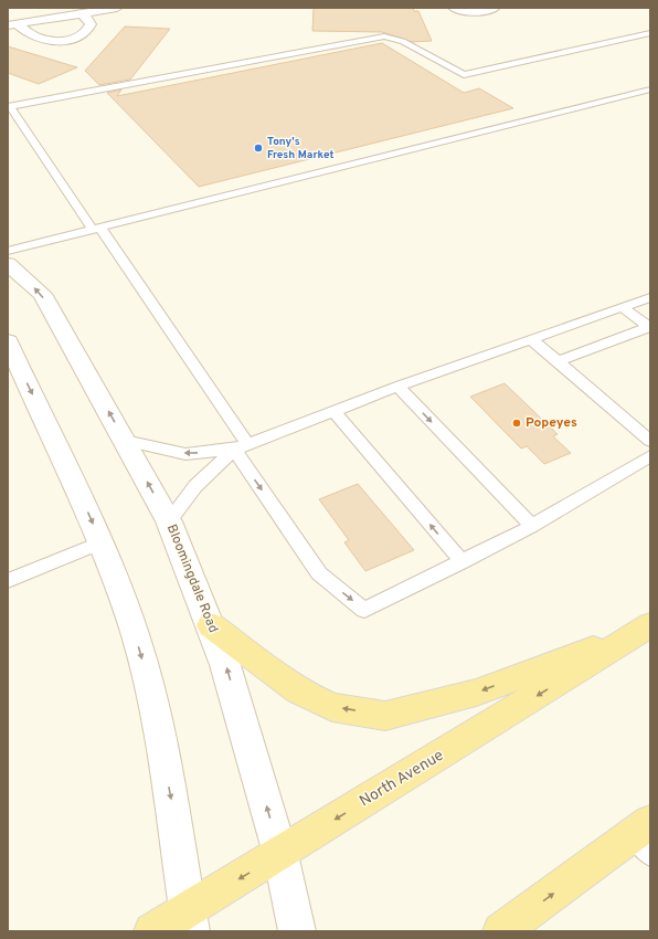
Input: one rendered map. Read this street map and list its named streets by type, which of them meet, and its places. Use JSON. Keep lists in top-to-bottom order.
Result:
{
  "streets": {
    "main road": ["North Avenue"],
    "street": ["Bloomingdale Road"]
  },
  "crossings": [
    ["Bloomingdale Road", "North Avenue"]
  ],
  "one_way": ["North Avenue"],
  "places": ["Tony's Fresh Market", "Popeyes"]
}
